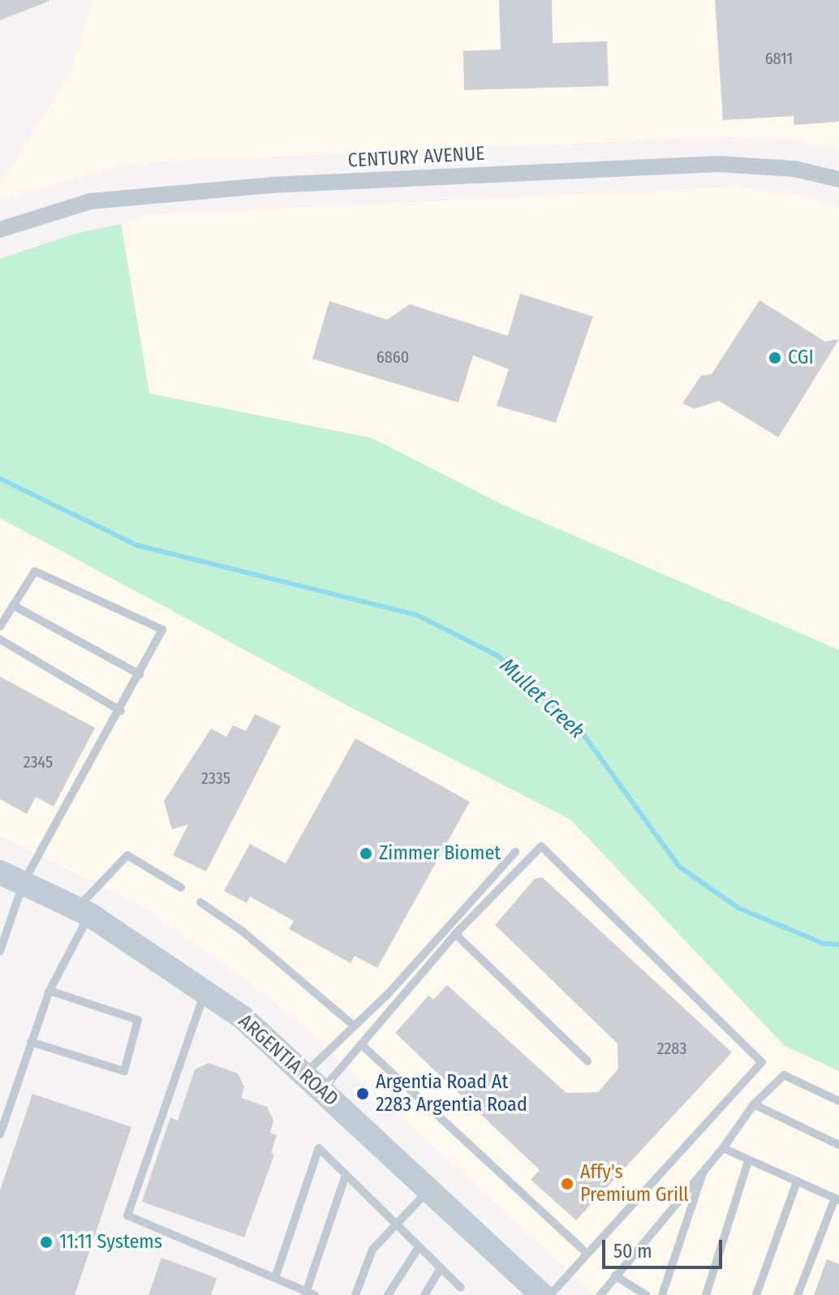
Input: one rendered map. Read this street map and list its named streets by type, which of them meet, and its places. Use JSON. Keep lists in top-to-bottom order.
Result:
{
  "streets": {
    "street": ["CENTURY AVENUE", "ARGENTIA ROAD"]
  },
  "water": ["Mullet Creek"],
  "places": [
    "CGI",
    "Zimmer Biomet",
    "Argentia Road At 2283 Argentia Road",
    "Affy's Premium Grill",
    "11:11 Systems"
  ],
  "house_numbers": [
    "6811",
    "6860",
    "2345",
    "2335",
    "2283"
  ],
  "scale_bar": "50 m"
}
